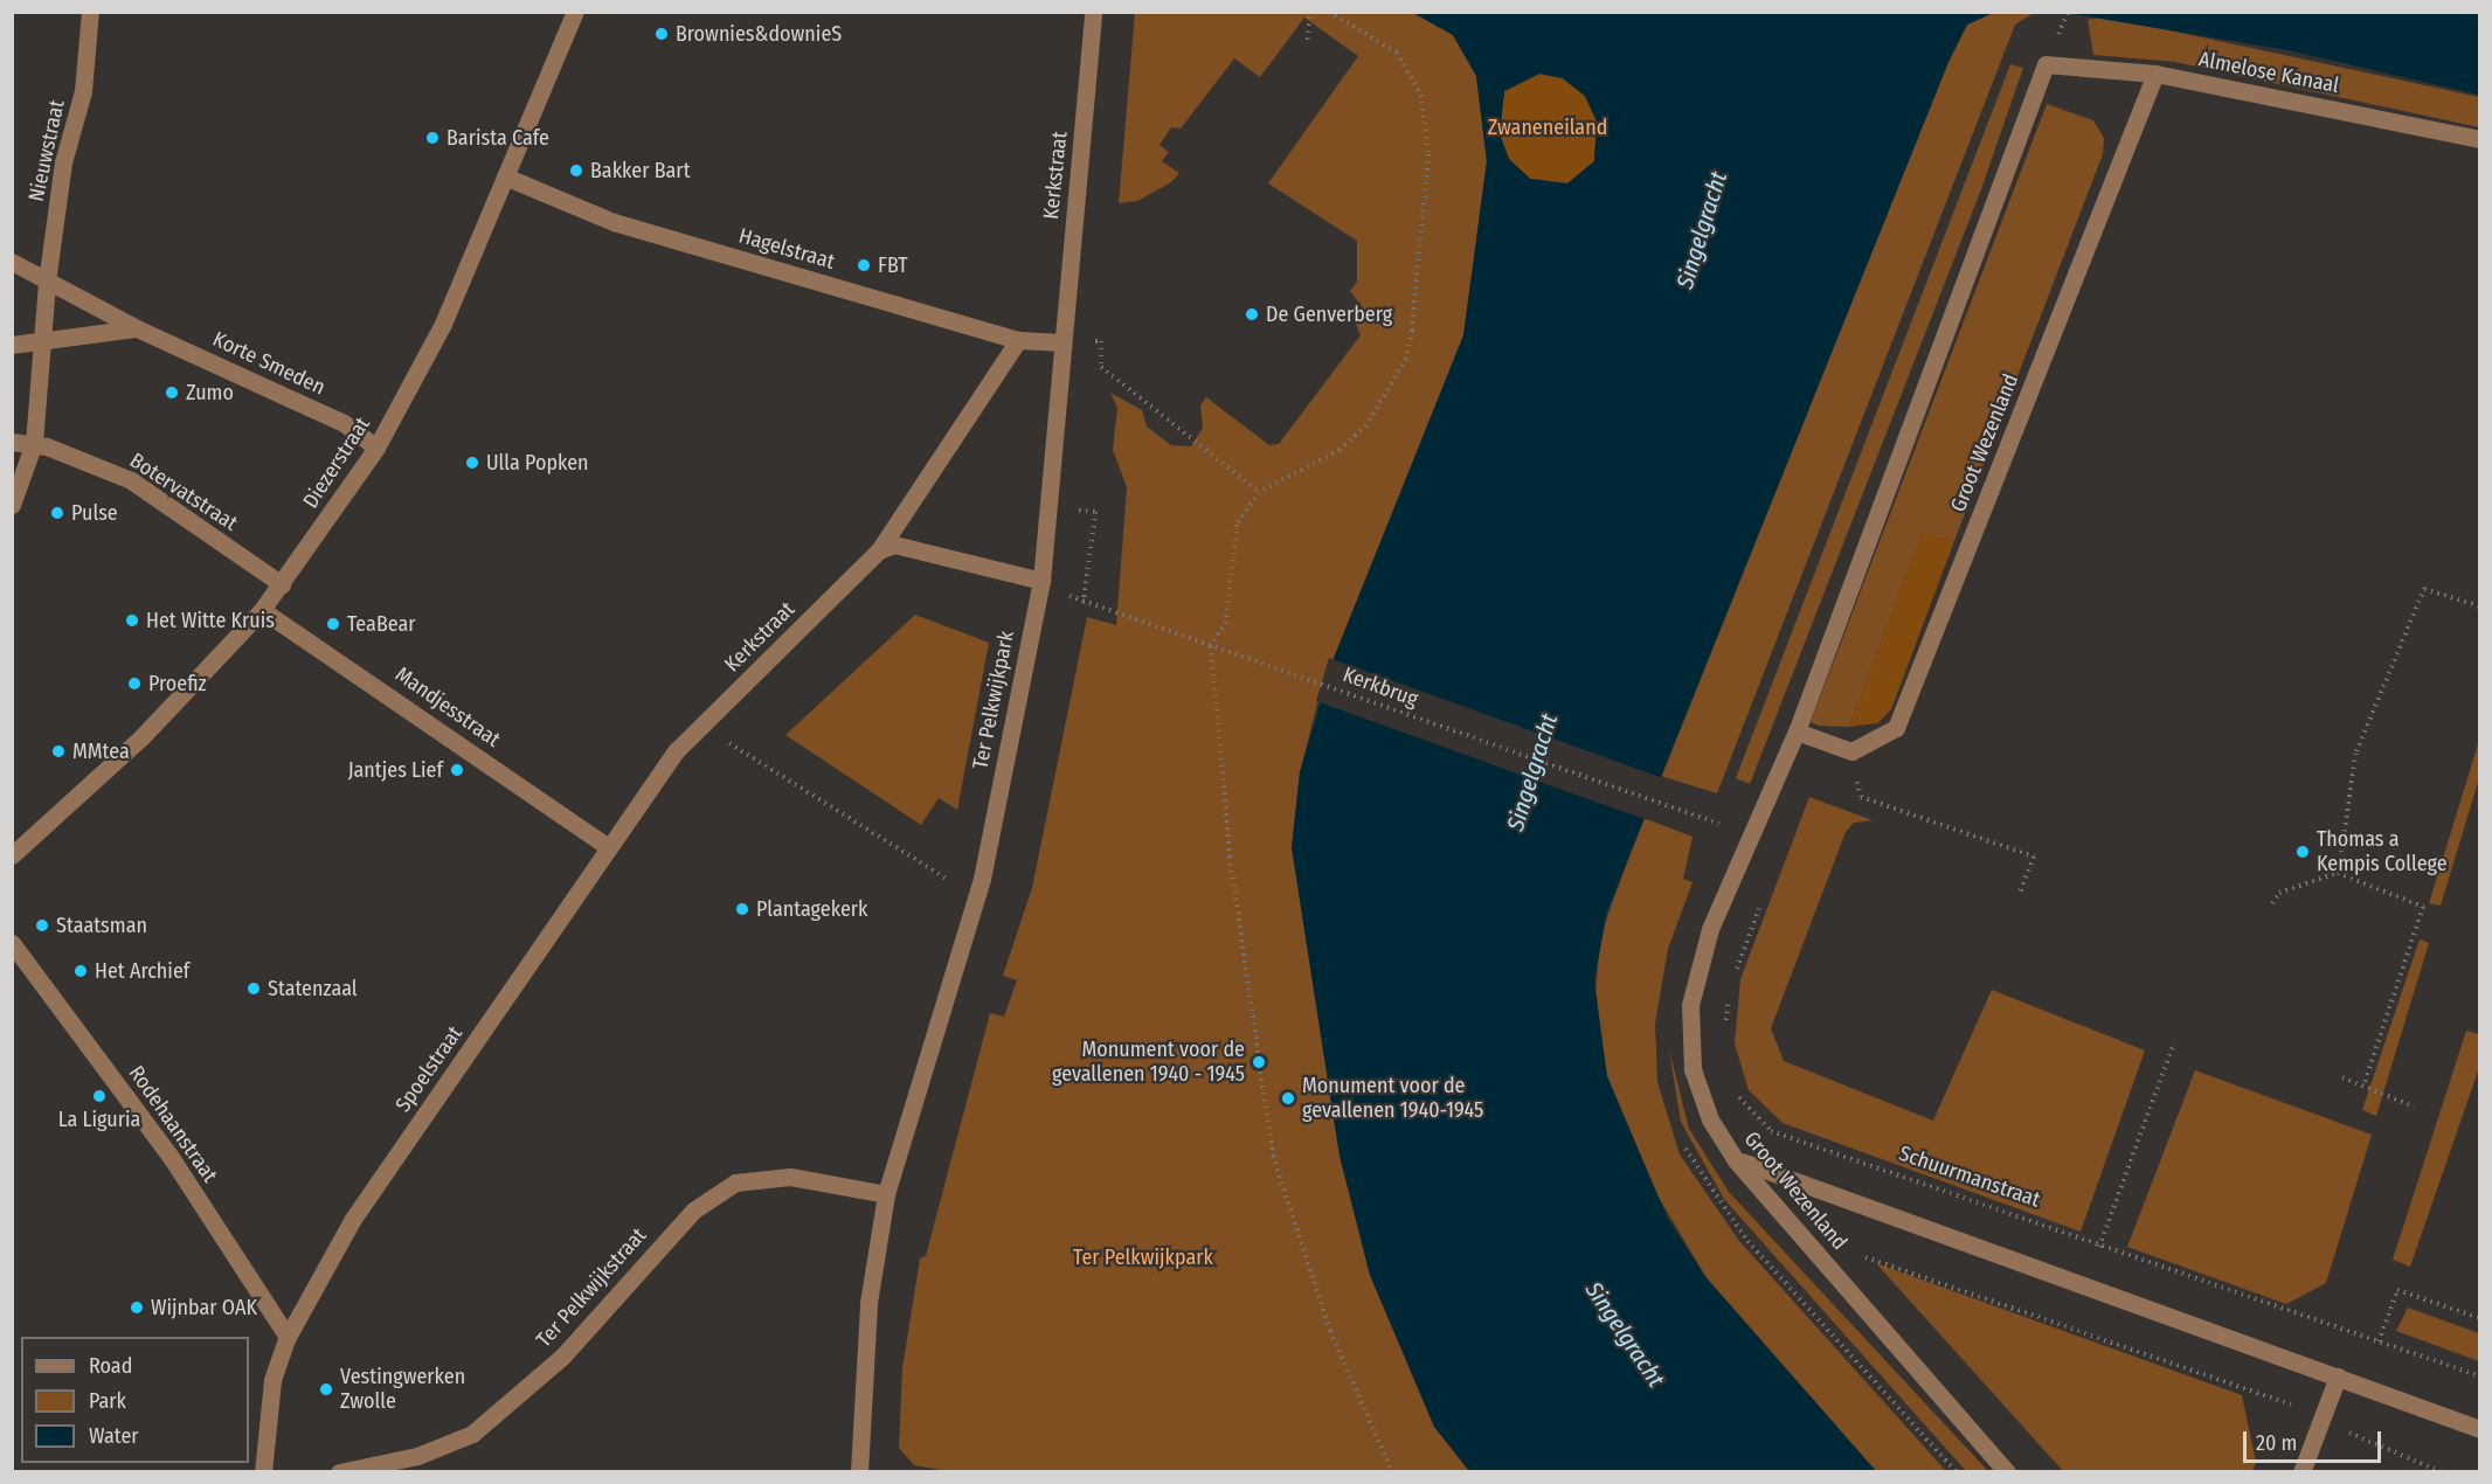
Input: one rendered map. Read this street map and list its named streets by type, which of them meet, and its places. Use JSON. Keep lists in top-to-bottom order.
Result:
{
  "streets": {
    "street": [
      "Almelose Kanaal",
      "Nieuwstraat",
      "Kerkstraat",
      "Hagelstraat",
      "Korte Smeden",
      "Groot Wezenland",
      "Diezerstraat",
      "Botervatstraat",
      "Ter Pelkwijkpark",
      "Mandjesstraat",
      "Spoelstraat",
      "Rodehaanstraat",
      "Ter Pelkwijkstraat"
    ],
    "path": ["Kerkbrug", "Schuurmanstraat"]
  },
  "crossings": [
    ["Almelose Kanaal", "Groot Wezenland"],
    ["Nieuwstraat", "Korte Smeden"],
    ["Nieuwstraat", "Botervatstraat"],
    ["Kerkstraat", "Hagelstraat"],
    ["Kerkstraat", "Ter Pelkwijkpark"],
    ["Kerkstraat", "Spoelstraat"],
    ["Hagelstraat", "Diezerstraat"],
    ["Hagelstraat", "Ter Pelkwijkpark"],
    ["Korte Smeden", "Diezerstraat"],
    ["Diezerstraat", "Botervatstraat"],
    ["Diezerstraat", "Mandjesstraat"],
    ["Kerkbrug", "Ter Pelkwijkpark"],
    ["Ter Pelkwijkpark", "Ter Pelkwijkstraat"],
    ["Mandjesstraat", "Spoelstraat"],
    ["Spoelstraat", "Rodehaanstraat"]
  ],
  "water": ["Singelgracht"],
  "parks": ["Zwaneneiland", "Ter Pelkwijkpark"],
  "places": [
    "Brownies&downieS",
    "Barista Cafe",
    "Bakker Bart",
    "FBT",
    "De Genverberg",
    "Zumo",
    "Ulla Popken",
    "Pulse",
    "Het Witte Kruis",
    "TeaBear",
    "Proefiz",
    "MMtea",
    "Jantjes Lief",
    "Thomas a Kempis College",
    "Plantagekerk",
    "Staatsman",
    "Het Archief",
    "Statenzaal",
    "Monument voor de gevallenen 1940 - 1945",
    "La Liguria",
    "Monument voor de gevallenen 1940-1945",
    "Wijnbar OAK",
    "Vestingwerken Zwolle"
  ],
  "legend": ["Road", "Park", "Water"],
  "scale_bar": "20 m"
}
